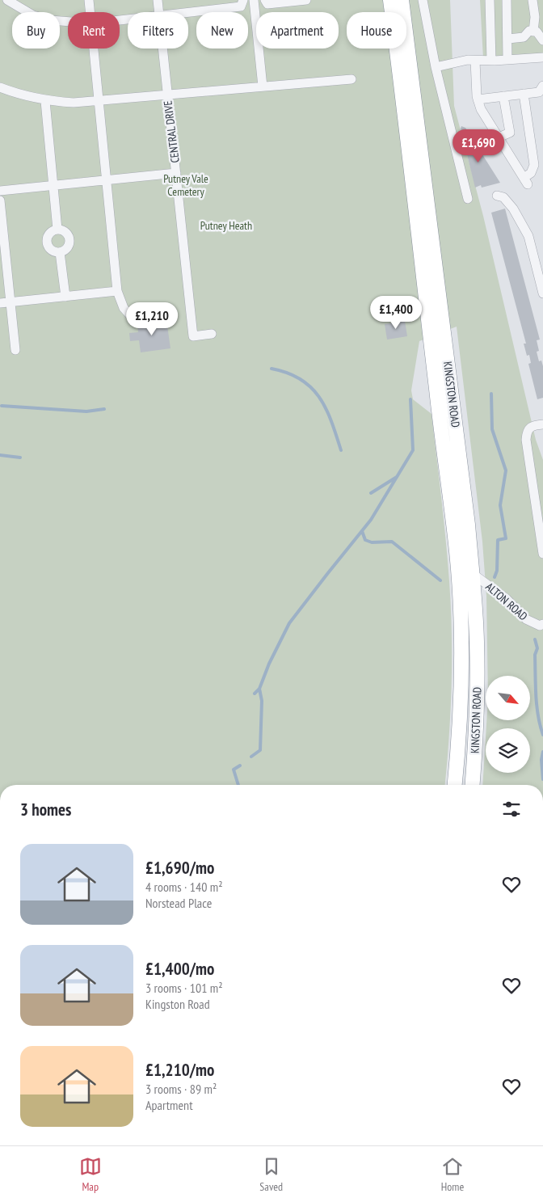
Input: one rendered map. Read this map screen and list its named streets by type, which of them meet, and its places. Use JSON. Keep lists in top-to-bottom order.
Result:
{
  "streets": {
    "highway": ["KINGSTON ROAD"],
    "street": ["CENTRAL DRIVE", "ALTON ROAD"]
  },
  "crossings": [
    ["KINGSTON ROAD", "ALTON ROAD"]
  ],
  "parks": ["Putney Vale Cemetery", "Putney Heath"],
  "north": "bottom right",
  "page": {
    "chip": [
      "Buy",
      "Rent",
      "Filters",
      "New",
      "Apartment",
      "House"
    ],
    "price": ["£1,690", "£1,400", "£1,210"],
    "heading": "3 homes",
    "list": [
      {
        "name": "£1,690/mo",
        "note": "4 rooms · 140 m² · Norstead Place"
      },
      {
        "name": "£1,400/mo",
        "note": "3 rooms · 101 m² · Kingston Road"
      },
      {
        "name": "£1,210/mo",
        "note": "3 rooms · 89 m² · Apartment"
      }
    ],
    "tabs": ["Map", "Saved", "Home"]
  }
}
